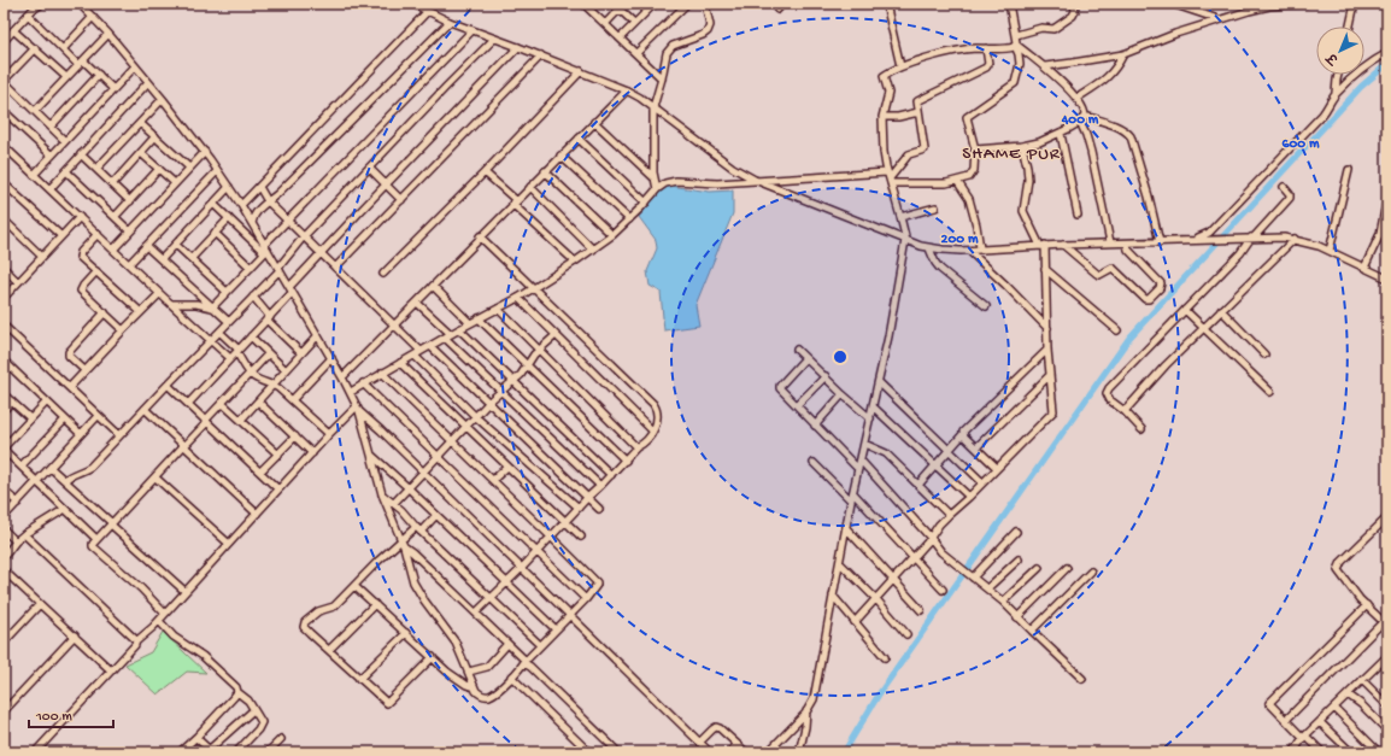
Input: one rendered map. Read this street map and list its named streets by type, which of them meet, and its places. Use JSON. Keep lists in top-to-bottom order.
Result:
{
  "districts": ["SHAME PUR"],
  "scale_bar": "100 m",
  "north": "bottom left",
  "rings": ["400 m", "600 m", "200 m"]
}
